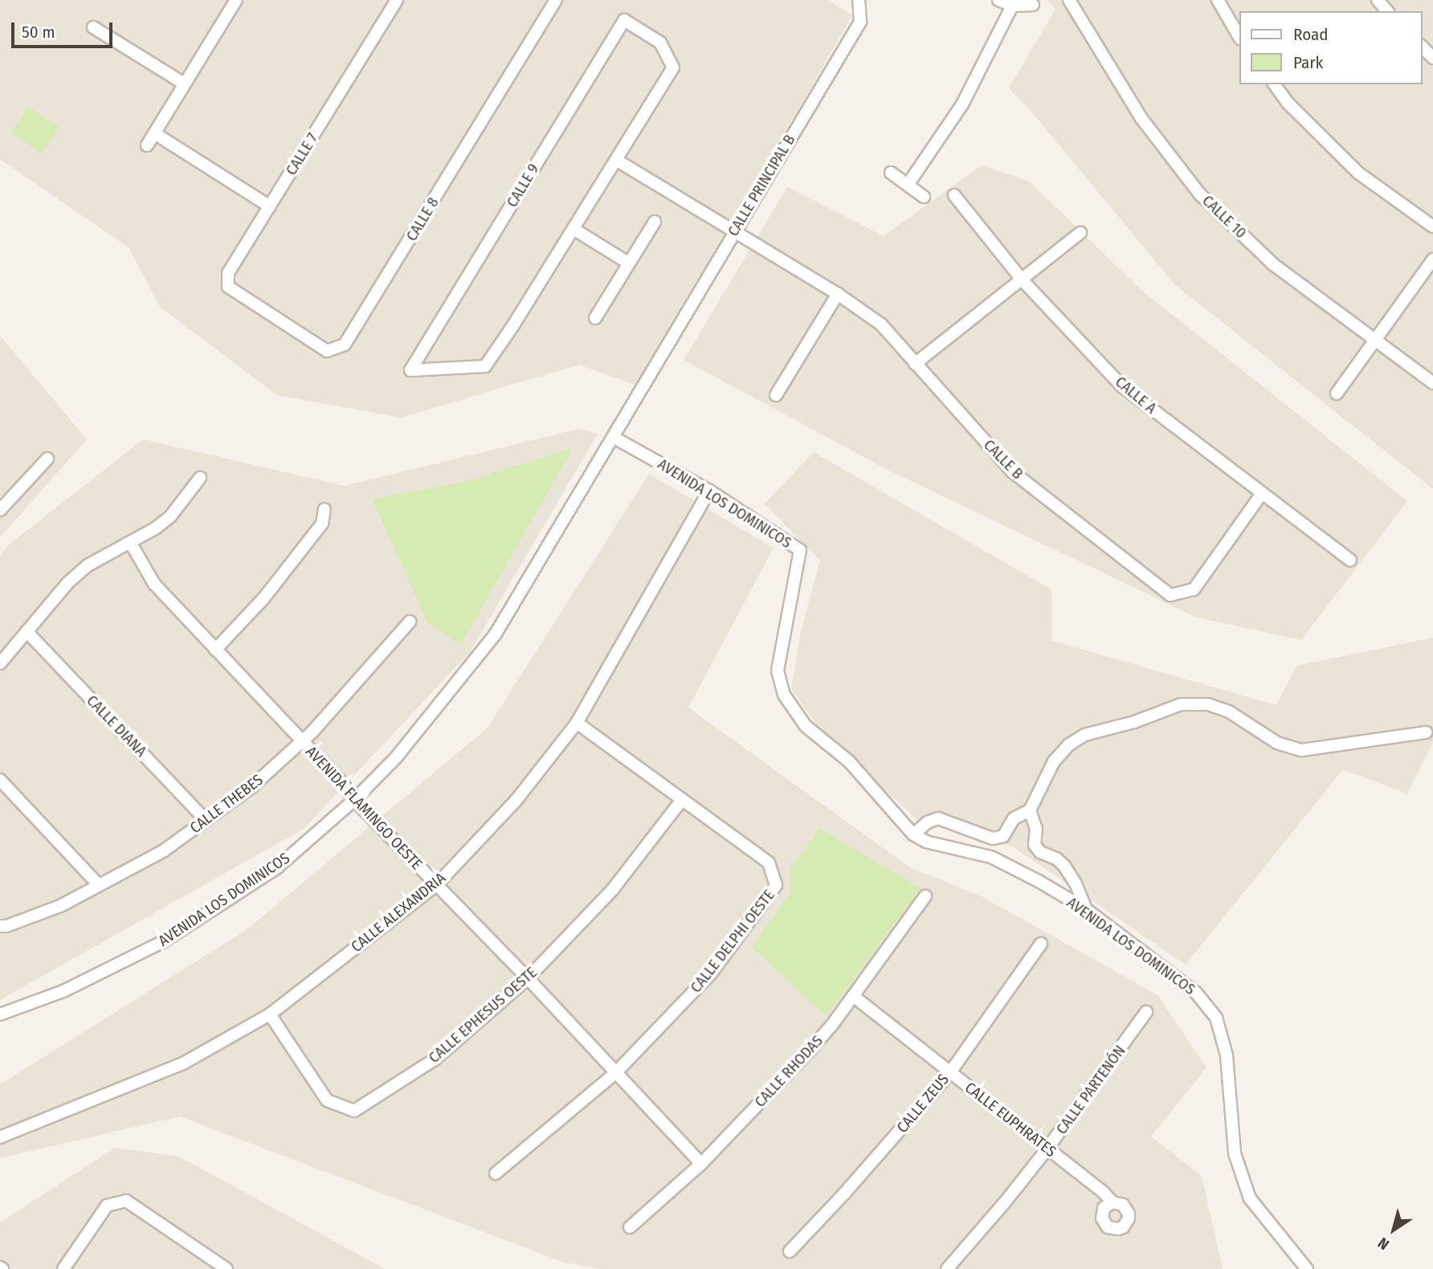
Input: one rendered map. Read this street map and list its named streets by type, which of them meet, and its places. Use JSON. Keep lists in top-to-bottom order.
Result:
{
  "streets": {
    "street": [
      "CALLE 7",
      "CALLE 9",
      "CALLE PRINCIPAL B",
      "CALLE 10",
      "CALLE 8",
      "CALLE A",
      "CALLE B",
      "AVENIDA LOS DOMINICOS",
      "CALLE DIANA",
      "CALLE THEBES",
      "AVENIDA FLAMINGO OESTE",
      "CALLE ALEXANDRIA",
      "CALLE DELPHI OESTE",
      "CALLE EPHESUS OESTE",
      "CALLE RHODAS",
      "CALLE PARTENÓN",
      "CALLE ZEUS",
      "CALLE EUPHRATES"
    ]
  },
  "crossings": [
    ["CALLE 7", "CALLE 8"],
    ["CALLE PRINCIPAL B", "CALLE B"],
    ["CALLE PRINCIPAL B", "AVENIDA LOS DOMINICOS"],
    ["CALLE A", "CALLE B"],
    ["AVENIDA LOS DOMINICOS", "AVENIDA FLAMINGO OESTE"],
    ["AVENIDA LOS DOMINICOS", "CALLE ALEXANDRIA"],
    ["CALLE DIANA", "CALLE THEBES"],
    ["CALLE THEBES", "AVENIDA FLAMINGO OESTE"],
    ["AVENIDA FLAMINGO OESTE", "CALLE ALEXANDRIA"],
    ["AVENIDA FLAMINGO OESTE", "CALLE DELPHI OESTE"],
    ["AVENIDA FLAMINGO OESTE", "CALLE EPHESUS OESTE"],
    ["AVENIDA FLAMINGO OESTE", "CALLE RHODAS"],
    ["CALLE ALEXANDRIA", "CALLE DELPHI OESTE"],
    ["CALLE ALEXANDRIA", "CALLE EPHESUS OESTE"],
    ["CALLE DELPHI OESTE", "CALLE EPHESUS OESTE"],
    ["CALLE RHODAS", "CALLE EUPHRATES"],
    ["CALLE PARTENÓN", "CALLE EUPHRATES"],
    ["CALLE ZEUS", "CALLE EUPHRATES"]
  ],
  "legend": ["Road", "Park"],
  "scale_bar": "50 m",
  "north": "bottom left"
}
